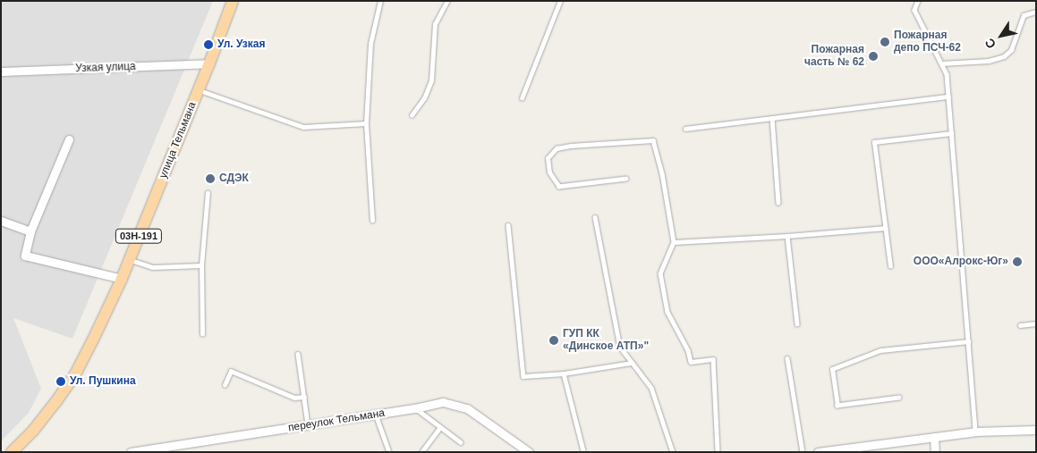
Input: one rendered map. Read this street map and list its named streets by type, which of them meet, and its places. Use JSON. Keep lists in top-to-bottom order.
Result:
{
  "streets": {
    "main road": ["улица Тельмана", "03Н-191"],
    "street": ["Узкая улица", "переулок Тельмана"]
  },
  "crossings": [
    ["Узкая улица", "улица Тельмана"]
  ],
  "places": [
    "Пожарная депо ПСЧ-62",
    "Ул. Узкая",
    "Пожарная часть № 62",
    "СДЭК",
    "ООО«Алрокс-Юг»",
    "ГУП КК «Динское АТП»\"",
    "Ул. Пушкина"
  ],
  "north": "bottom left"
}
